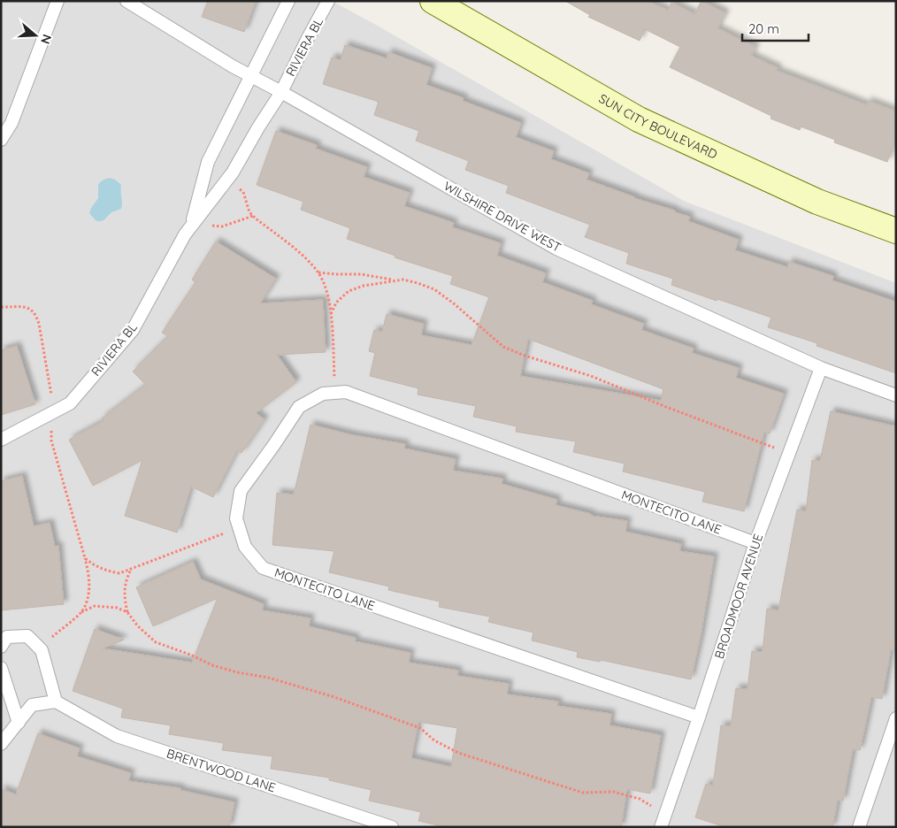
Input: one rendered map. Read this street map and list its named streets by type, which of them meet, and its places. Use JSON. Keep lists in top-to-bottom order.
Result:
{
  "streets": {
    "street": ["SUN CITY BOULEVARD"],
    "lane": [
      "RIVIERA BL",
      "WILSHIRE DRIVE WEST",
      "MONTECITO LANE",
      "BROADMOOR AVENUE",
      "BRENTWOOD LANE"
    ]
  },
  "crossings": [
    ["RIVIERA BL", "WILSHIRE DRIVE WEST"],
    ["WILSHIRE DRIVE WEST", "BROADMOOR AVENUE"],
    ["MONTECITO LANE", "BROADMOOR AVENUE"]
  ],
  "scale_bar": "20 m",
  "north": "right"
}
